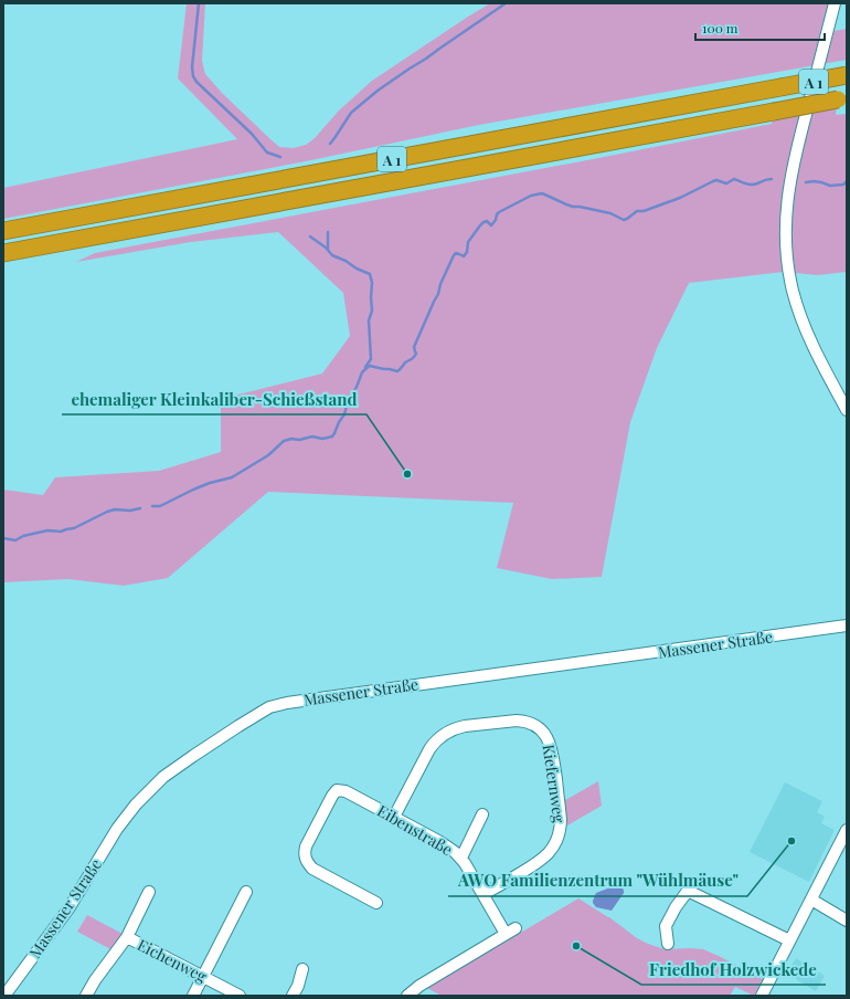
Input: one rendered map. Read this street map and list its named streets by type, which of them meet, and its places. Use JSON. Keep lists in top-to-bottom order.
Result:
{
  "streets": {
    "highway": ["A 1"],
    "street": [
      "Massener Straße",
      "Kiefernweg",
      "Eibenstraße",
      "Eichenweg"
    ]
  },
  "crossings": [
    ["Kiefernweg", "Eibenstraße"]
  ],
  "places": ["ehemaliger Kleinkaliber-Schießstand", "AWO Familienzentrum \"Wühlmäuse\"", "Friedhof Holzwickede"],
  "scale_bar": "100 m"
}
